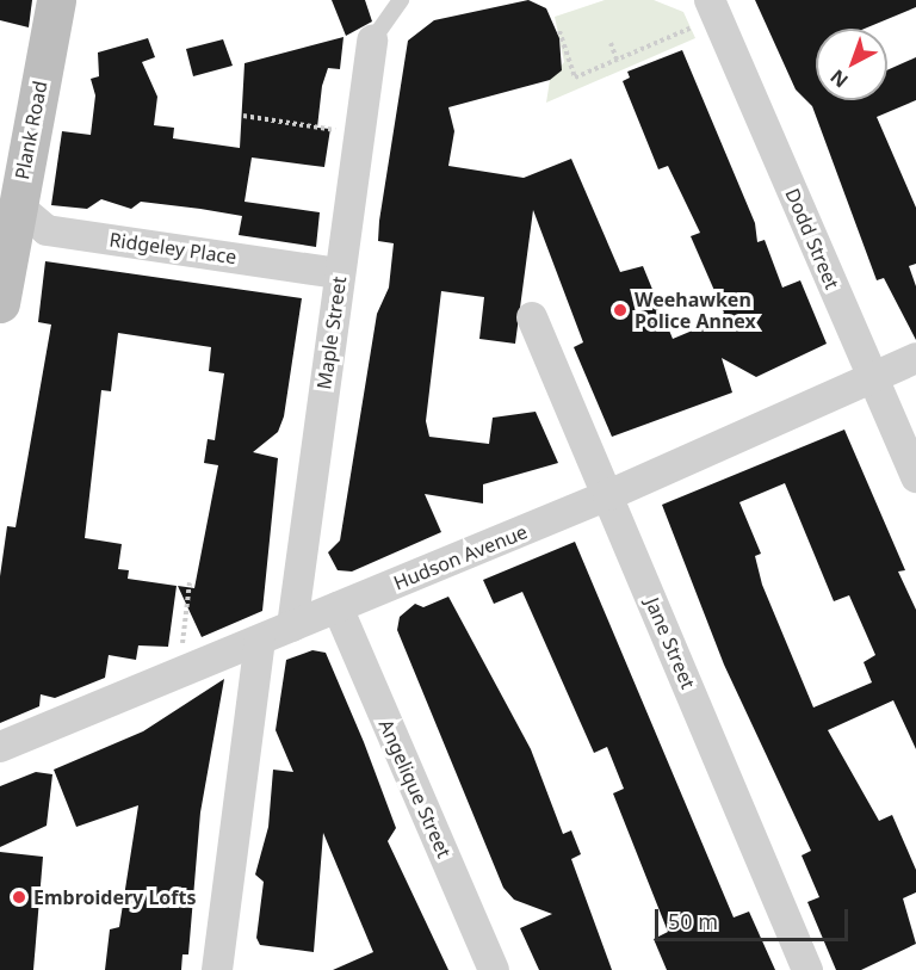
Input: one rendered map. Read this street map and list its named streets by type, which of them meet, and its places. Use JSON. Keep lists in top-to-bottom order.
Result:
{
  "streets": {
    "main road": ["Plank Road"],
    "street": [
      "Dodd Street",
      "Ridgeley Place",
      "Maple Street",
      "Hudson Avenue",
      "Jane Street",
      "Angelique Street"
    ]
  },
  "crossings": [
    ["Plank Road", "Ridgeley Place"],
    ["Dodd Street", "Hudson Avenue"],
    ["Ridgeley Place", "Maple Street"],
    ["Maple Street", "Hudson Avenue"],
    ["Hudson Avenue", "Jane Street"],
    ["Hudson Avenue", "Angelique Street"]
  ],
  "places": ["Weehawken Police Annex", "Embroidery Lofts"],
  "scale_bar": "50 m",
  "north": "bottom left"
}
